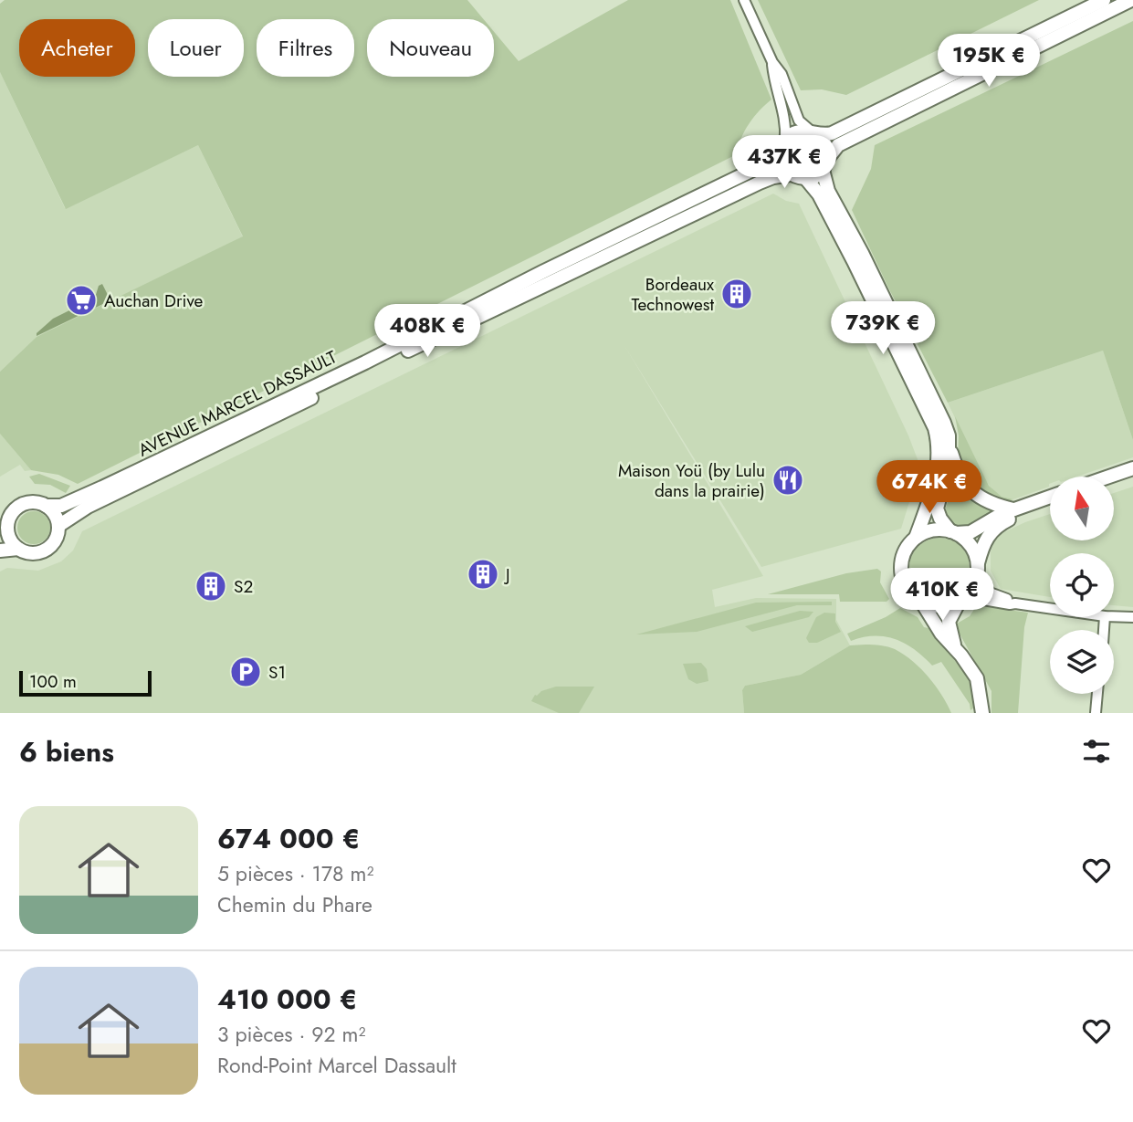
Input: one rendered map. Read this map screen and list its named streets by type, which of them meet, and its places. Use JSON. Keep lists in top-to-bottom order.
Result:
{
  "streets": {
    "main road": ["AVENUE MARCEL DASSAULT"]
  },
  "places": {
    "building": ["Bordeaux Technowest", "J", "S2"],
    "supermarket": ["Auchan Drive"],
    "restaurant": ["Maison Yoü (by Lulu dans la prairie)"],
    "parking": ["S1"]
  },
  "scale_bar": "100 m",
  "north": "top",
  "page": {
    "chip": [
      "Acheter",
      "Louer",
      "Filtres",
      "Nouveau"
    ],
    "price": [
      "195K €",
      "437K €",
      "739K €",
      "408K €",
      "674K €",
      "410K €"
    ],
    "scale": "100 m",
    "heading": "6 biens",
    "list": [
      {
        "name": "674 000 €",
        "note": "5 pièces · 178 m² · Chemin du Phare"
      },
      {
        "name": "410 000 €",
        "note": "3 pièces · 92 m² · Rond-Point Marcel Dassault"
      }
    ]
  }
}
